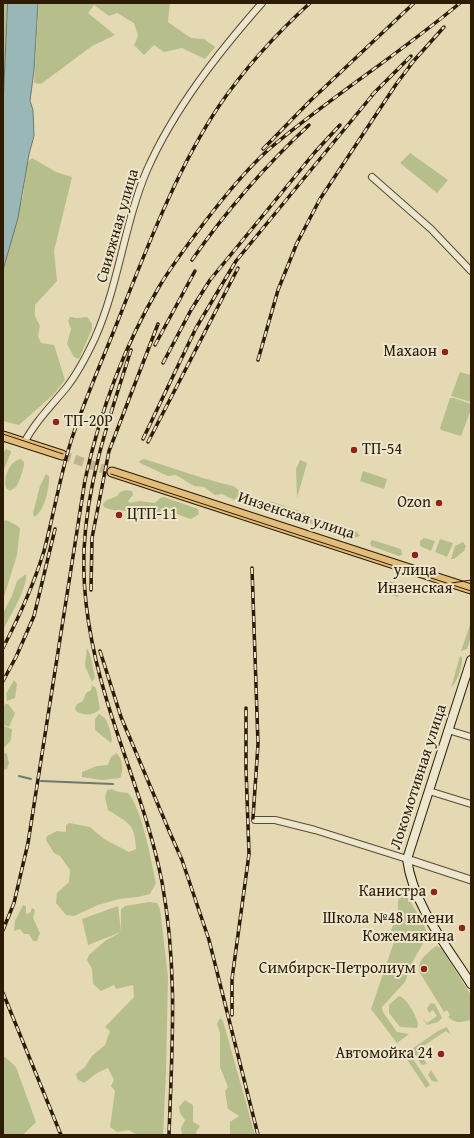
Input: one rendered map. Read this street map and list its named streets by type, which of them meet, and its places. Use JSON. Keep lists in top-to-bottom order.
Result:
{
  "streets": {
    "main road": ["Инзенская улица", "Локомотивная улица"],
    "street": ["Свияжная улица"]
  },
  "places": [
    "Махаон",
    "ТП-20Р",
    "ТП-54",
    "Ozon",
    "ЦТП-11",
    "улица Инзенская",
    "Канистра",
    "Школа №48 имени Кожемякина",
    "Симбирск-Петролиум",
    "Автомойка 24"
  ]
}
